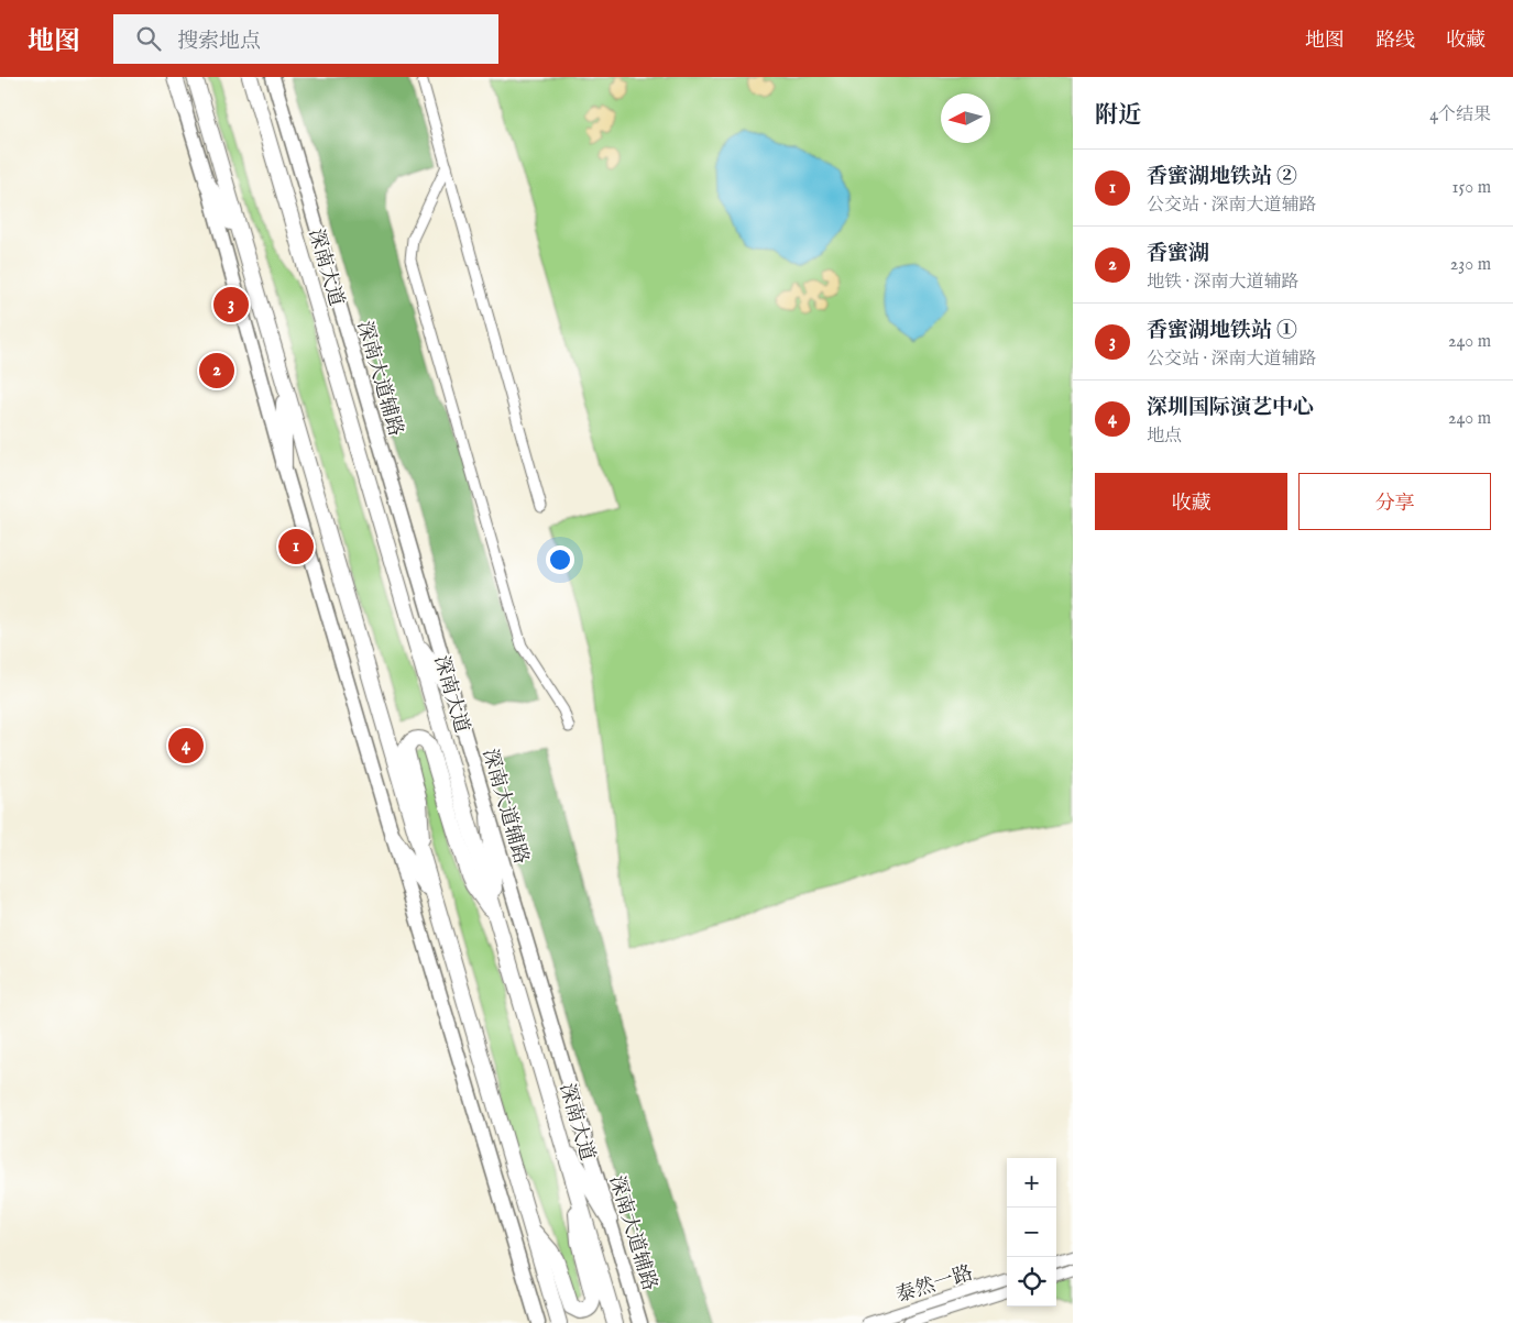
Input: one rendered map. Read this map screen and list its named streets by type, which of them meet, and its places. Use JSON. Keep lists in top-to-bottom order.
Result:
{
  "streets": {
    "main road": ["深南大道", "深南大道辅路"],
    "street": ["泰然一路"]
  },
  "north": "left",
  "page": {
    "header": "地图",
    "search": "搜索地点",
    "nav": ["地图", "路线", "收藏"],
    "heading": ["附近", "4个结果"],
    "list": [
      {
        "mark": "1",
        "name": "香蜜湖地铁站 ②",
        "note": "公交站 · 深南大道辅路",
        "value": "150 m"
      },
      {
        "mark": "2",
        "name": "香蜜湖",
        "note": "地铁 · 深南大道辅路",
        "value": "230 m"
      },
      {
        "mark": "3",
        "name": "香蜜湖地铁站 ①",
        "note": "公交站 · 深南大道辅路",
        "value": "240 m"
      },
      {
        "mark": "4",
        "name": "深圳国际演艺中心",
        "note": "地点",
        "value": "240 m"
      }
    ],
    "pins": [
      "3",
      "2",
      "1",
      "4"
    ],
    "buttons": ["收藏", "分享"],
    "map_buttons": ["+", "−"]
  }
}
